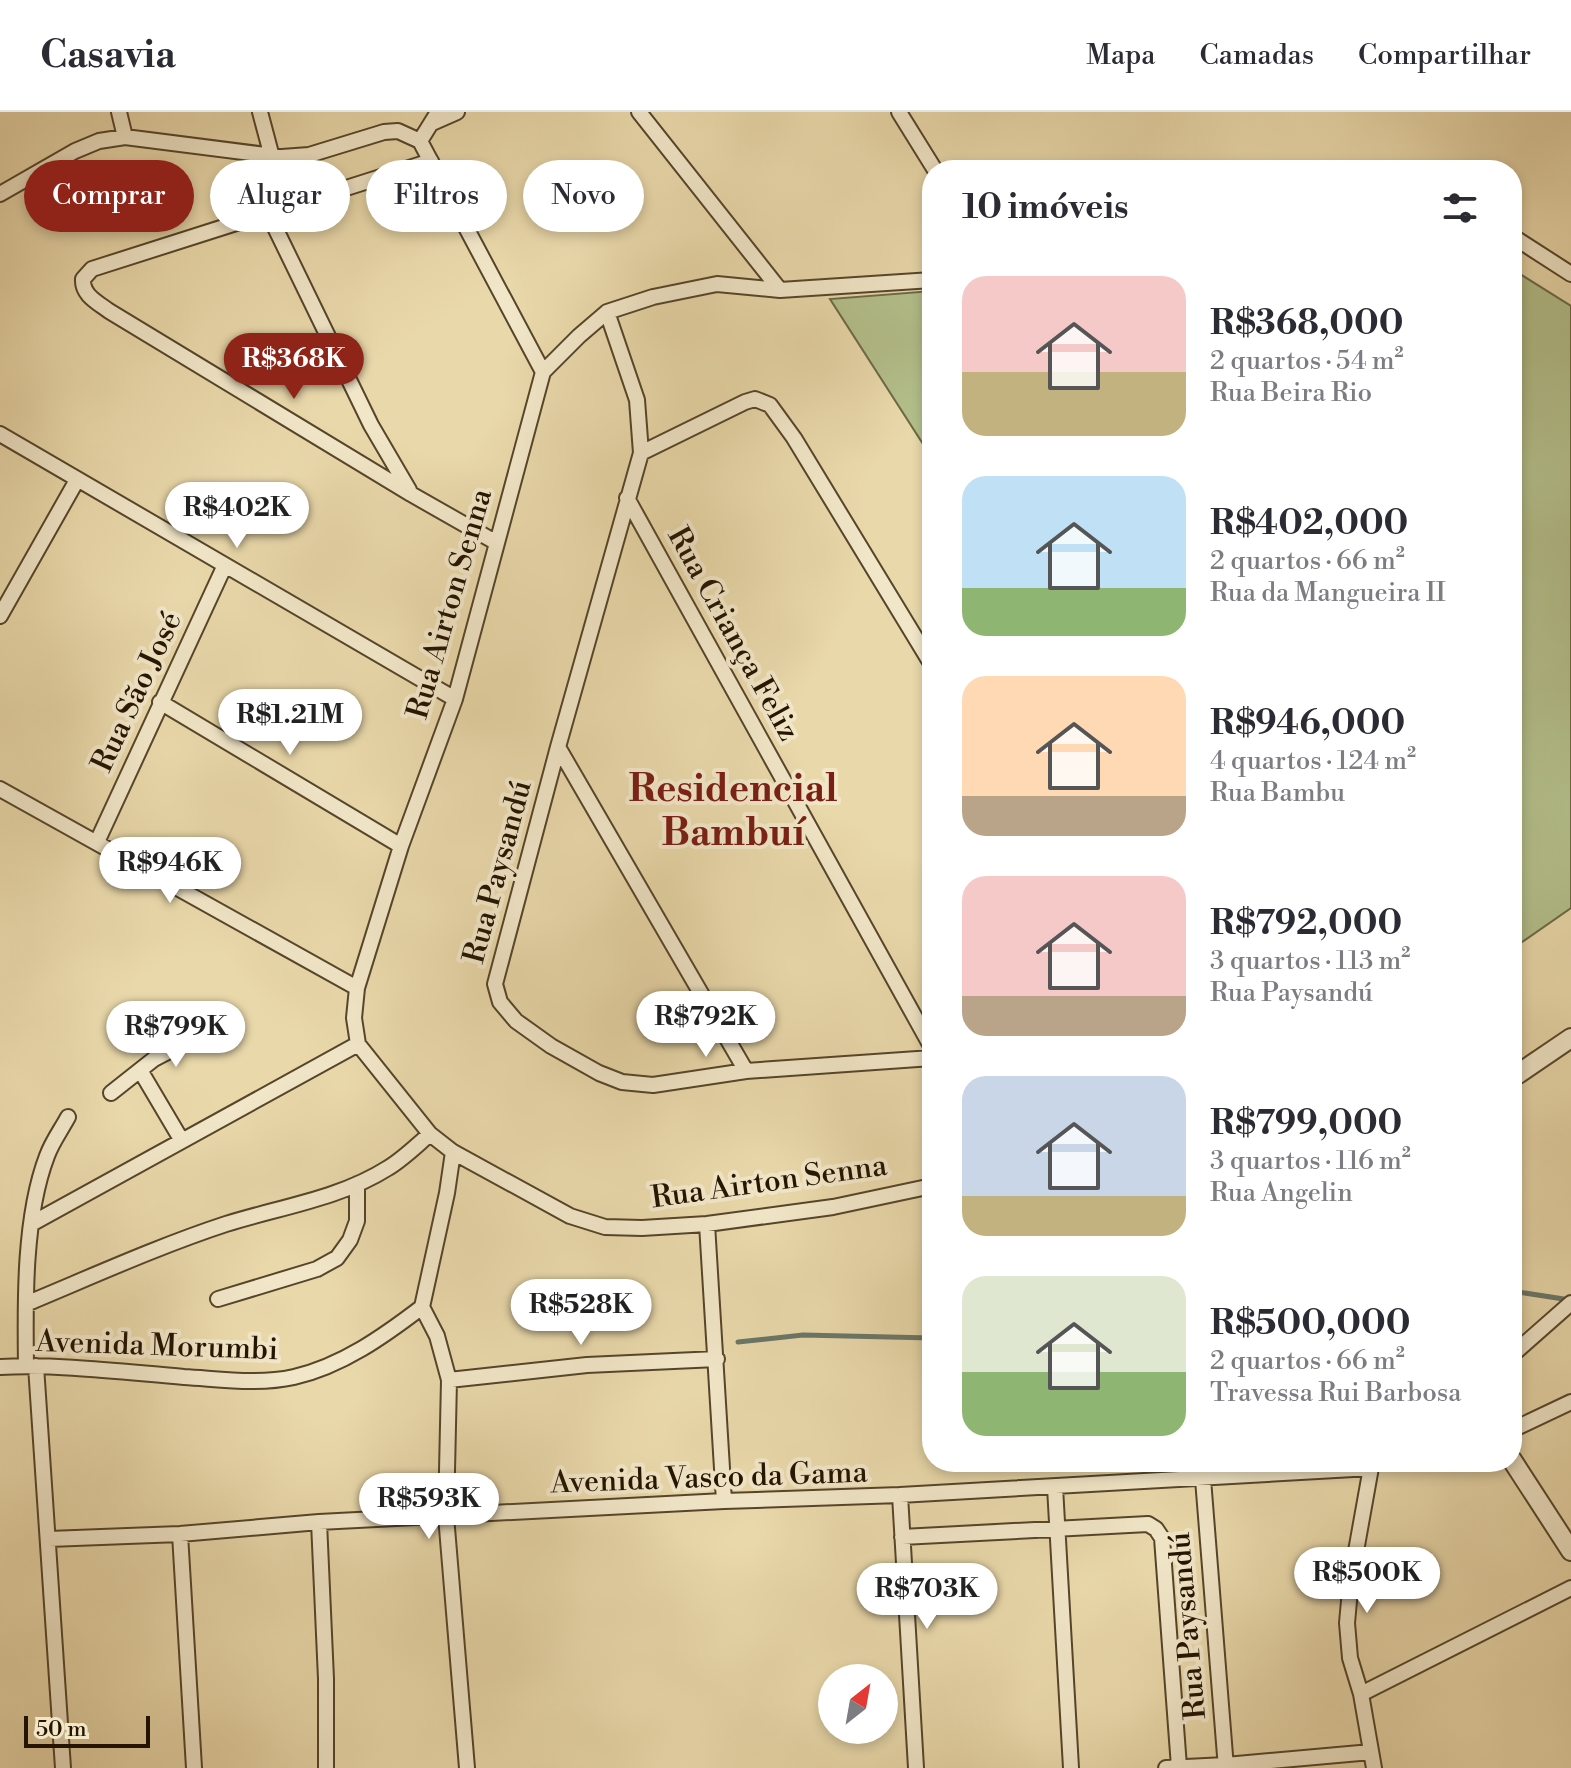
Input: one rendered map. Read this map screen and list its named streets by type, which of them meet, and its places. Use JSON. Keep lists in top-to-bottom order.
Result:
{
  "streets": {
    "street": [
      "Rua Airton Senna",
      "Rua Criança Feliz",
      "Rua São José",
      "Rua Paysandú",
      "Avenida Morumbi",
      "Avenida Vasco da Gama"
    ]
  },
  "crossings": [
    ["Rua Airton Senna", "Rua Paysandú"],
    ["Rua Criança Feliz", "Rua Paysandú"],
    ["Rua Paysandú", "Avenida Vasco da Gama"]
  ],
  "districts": ["Residencial Bambuí"],
  "scale_bar": "50 m",
  "north": "top right",
  "page": {
    "header": "Casavia",
    "nav": ["Mapa", "Camadas", "Compartilhar"],
    "chip": [
      "Comprar",
      "Alugar",
      "Filtros",
      "Novo"
    ],
    "heading": "10 imóveis",
    "list": [
      {
        "name": "R$368,000",
        "note": "2 quartos · 54 m² · Rua Beira Rio"
      },
      {
        "name": "R$402,000",
        "note": "2 quartos · 66 m² · Rua da Mangueira II"
      },
      {
        "name": "R$946,000",
        "note": "4 quartos · 124 m² · Rua Bambu"
      },
      {
        "name": "R$792,000",
        "note": "3 quartos · 113 m² · Rua Paysandú"
      },
      {
        "name": "R$799,000",
        "note": "3 quartos · 116 m² · Rua Angelin"
      },
      {
        "name": "R$500,000",
        "note": "2 quartos · 66 m² · Travessa Rui Barbosa"
      }
    ],
    "price": [
      "R$368K",
      "R$402K",
      "R$1.21M",
      "R$946K",
      "R$792K",
      "R$799K",
      "R$528K",
      "R$593K",
      "R$500K",
      "R$703K"
    ],
    "scale": "50 m"
  }
}
